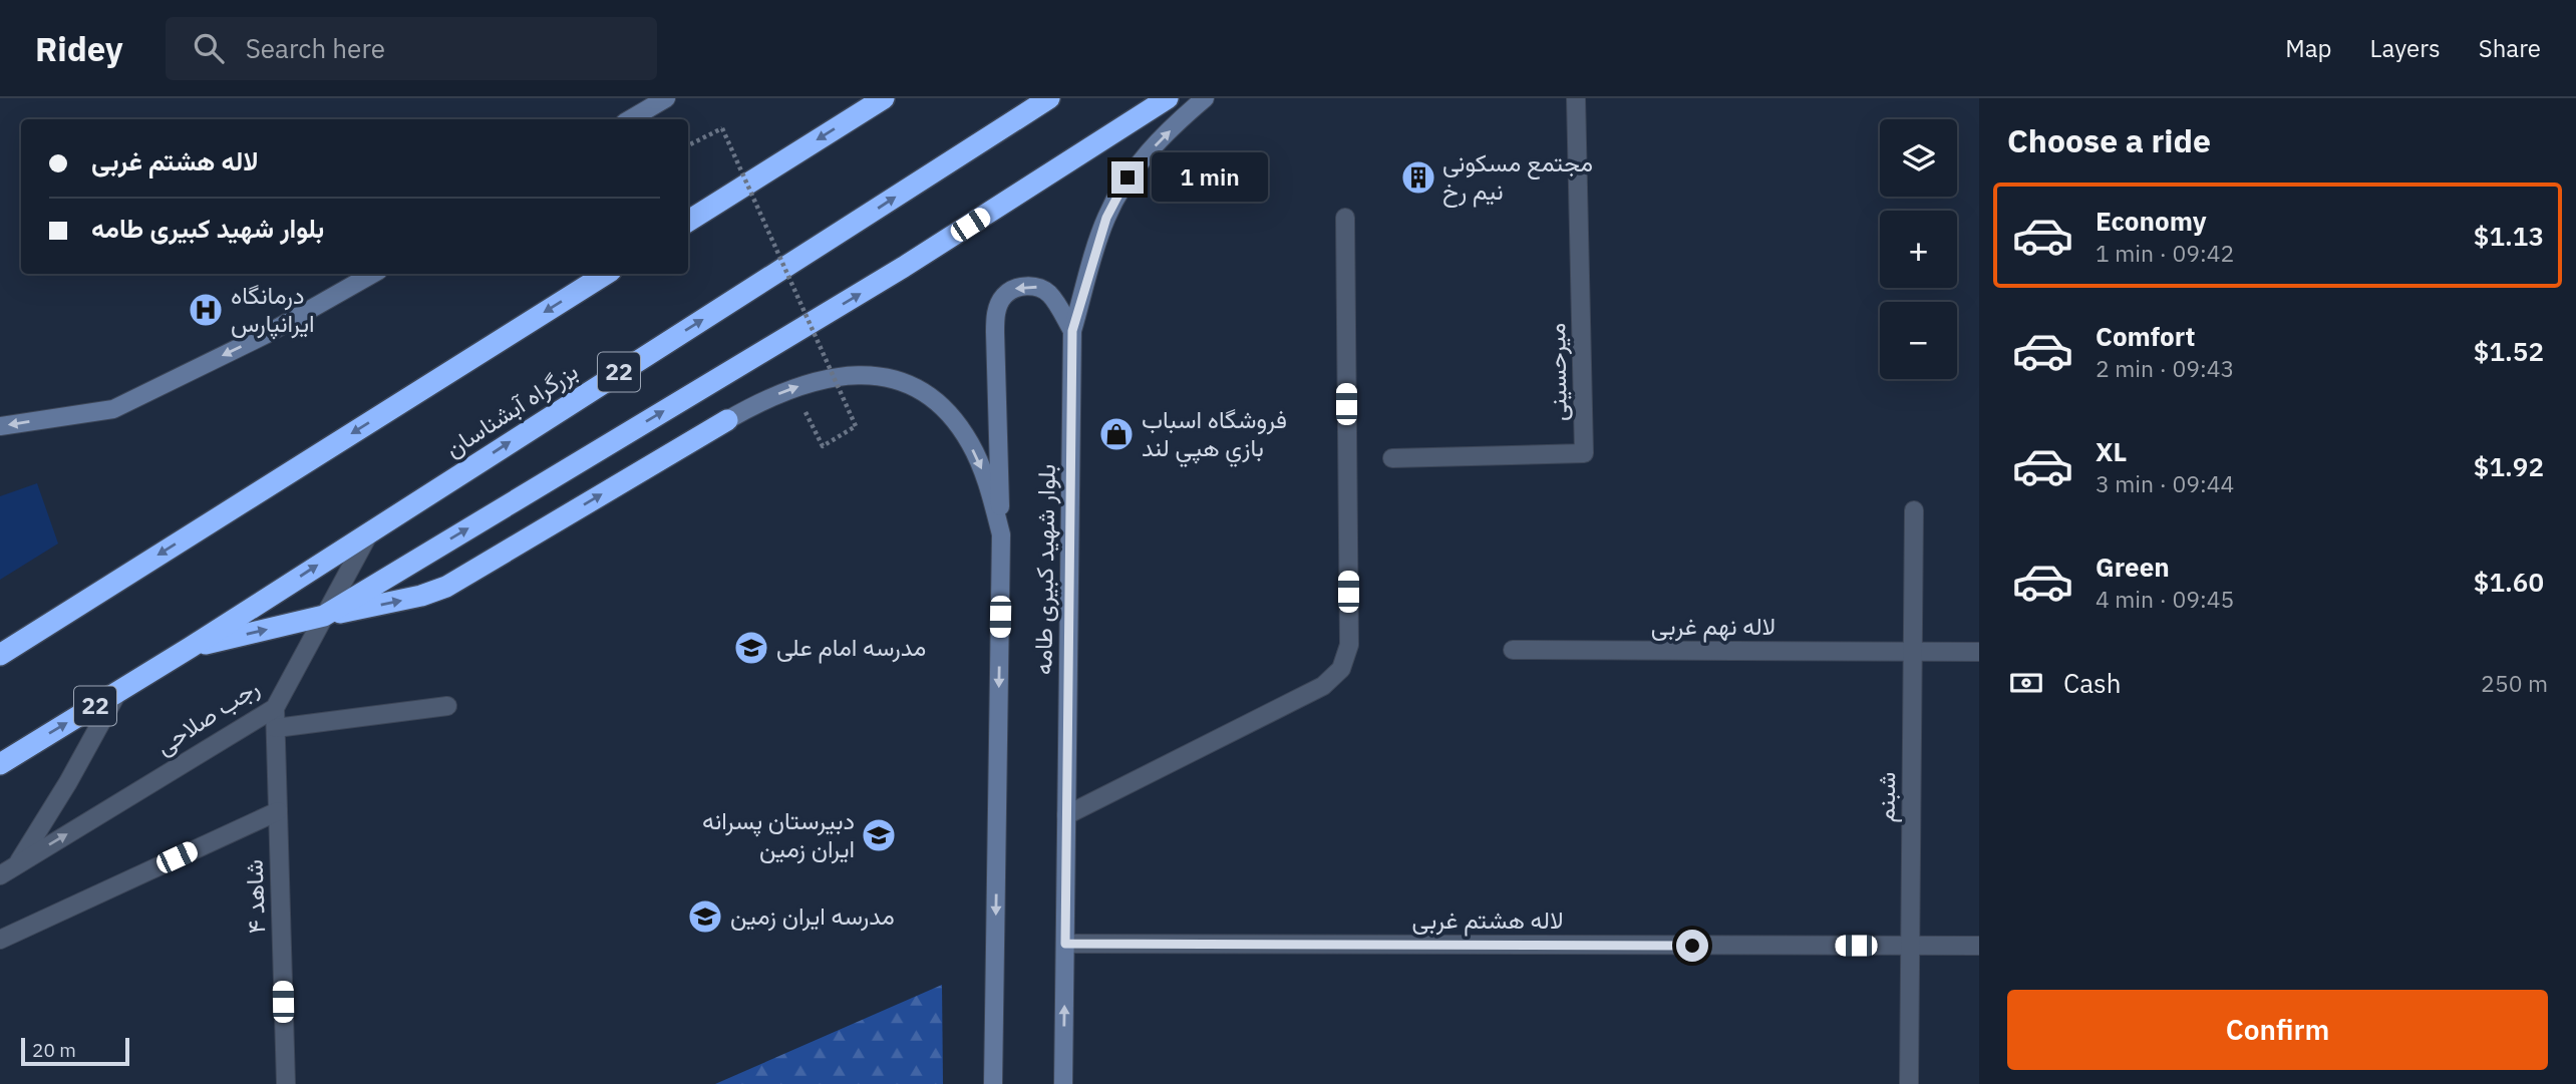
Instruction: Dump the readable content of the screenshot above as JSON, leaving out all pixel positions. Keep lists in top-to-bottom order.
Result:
{
  "streets": {
    "highway": ["22", "بزرگراه آبشناسان"],
    "main road": ["بلوار شهید کبیری طامه"],
    "street": [
      "میرحسینی",
      "لاله نهم غربی",
      "رجب صلاحی",
      "شبنم",
      "شاهد ۴",
      "لاله هشتم غربی"
    ]
  },
  "crossings": [
    ["بزرگراه آبشناسان", "رجب صلاحی"],
    ["بلوار شهید کبیری طامه", "لاله هشتم غربی"],
    ["لاله نهم غربی", "شبنم"],
    ["رجب صلاحی", "شاهد ۴"],
    ["شبنم", "لاله هشتم غربی"]
  ],
  "places": {
    "building": ["مجتمع مسکونی نیم رخ"],
    "hospital": ["درمانگاه ایرانپارس"],
    "shop": ["فروشگاه اسباب بازي هپي لند"],
    "school or university": ["مدرسه امام علی", "دبیرستان پسرانه ایران زمین", "مدرسه ایران زمین"]
  },
  "scale_bar": "20 m",
  "page": {
    "header": "Ridey",
    "search": "Search here",
    "nav": ["Map", "Layers", "Share"],
    "heading": "Choose a ride",
    "map_buttons": ["+", "−"],
    "banner": ["لاله هشتم غربی", "بلوار شهید کبیری طامه"],
    "bubble": "1 min",
    "list": [
      {
        "name": "Economy",
        "note": "1 min · 09:42",
        "value": "$1.13"
      },
      {
        "name": "Comfort",
        "note": "2 min · 09:43",
        "value": "$1.52"
      },
      {
        "name": "XL",
        "note": "3 min · 09:44",
        "value": "$1.92"
      },
      {
        "name": "Green",
        "note": "4 min · 09:45",
        "value": "$1.60"
      }
    ],
    "pay": ["Cash", "250 m"],
    "buttons": "Confirm",
    "scale": "20 m"
  }
}
